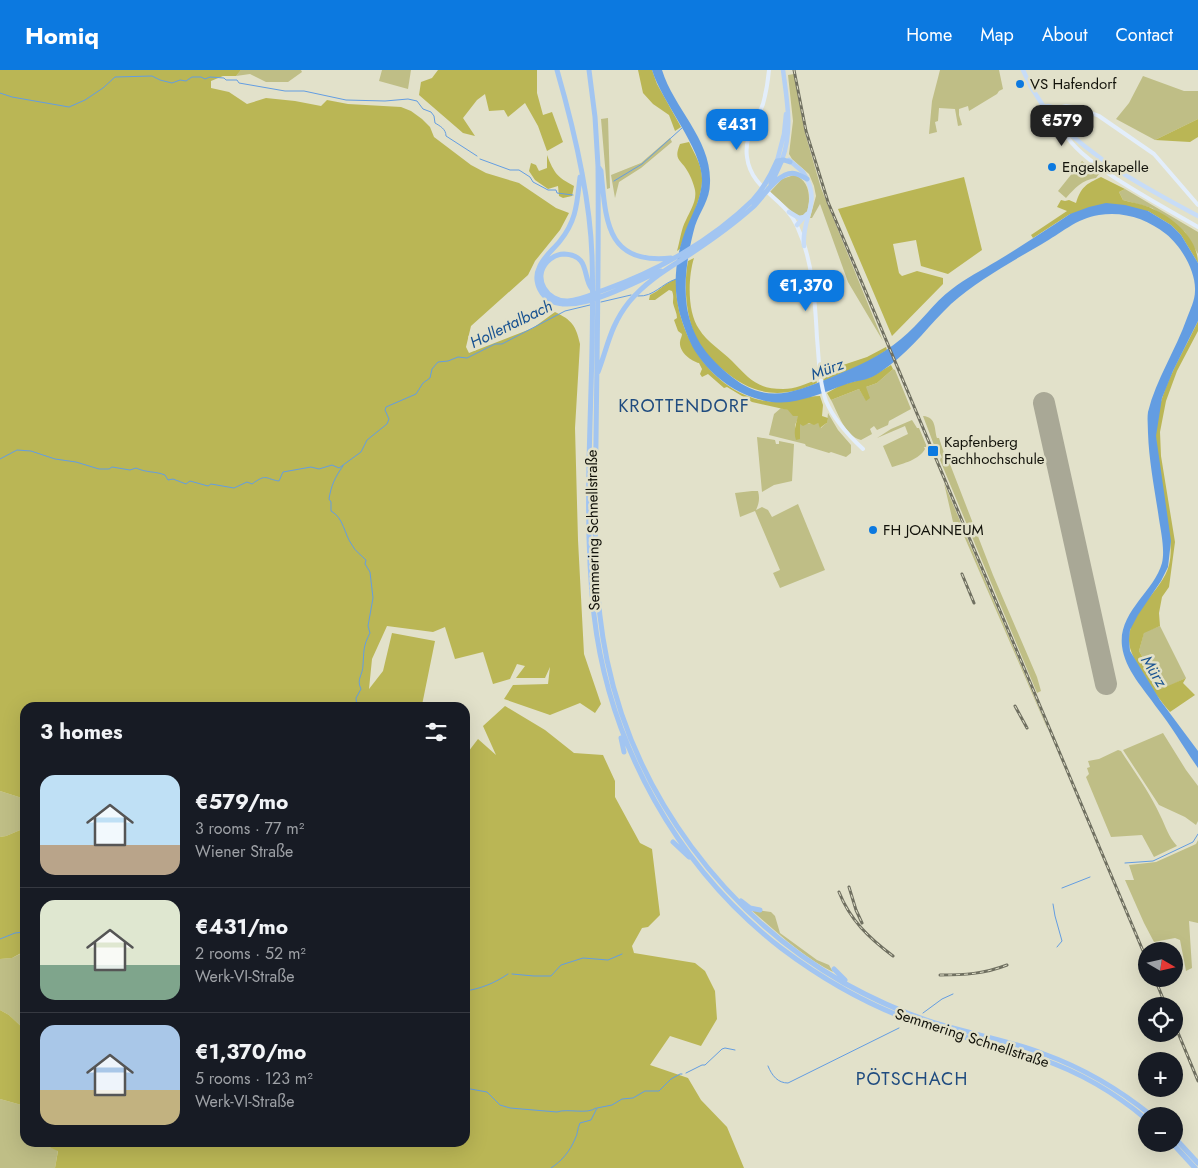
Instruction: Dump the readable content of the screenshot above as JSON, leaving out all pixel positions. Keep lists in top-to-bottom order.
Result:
{
  "streets": {
    "highway": ["Semmering Schnellstraße"]
  },
  "districts": ["KROTTENDORF", "PÖTSCHACH"],
  "water": ["Hollertalbach", "Mürz"],
  "places": {
    "other": ["VS Hafendorf", "Engelskapelle", "FH JOANNEUM"],
    "transit": ["Kapfenberg Fachhochschule"]
  },
  "north": "right",
  "page": {
    "header": "Homiq",
    "nav": [
      "Home",
      "Map",
      "About",
      "Contact"
    ],
    "price": ["€579", "€431", "€1,370"],
    "heading": "3 homes",
    "list": [
      {
        "name": "€579/mo",
        "note": "3 rooms · 77 m² · Wiener Straße"
      },
      {
        "name": "€431/mo",
        "note": "2 rooms · 52 m² · Werk-VI-Straße"
      },
      {
        "name": "€1,370/mo",
        "note": "5 rooms · 123 m² · Werk-VI-Straße"
      }
    ],
    "map_buttons": ["+", "−"]
  }
}
